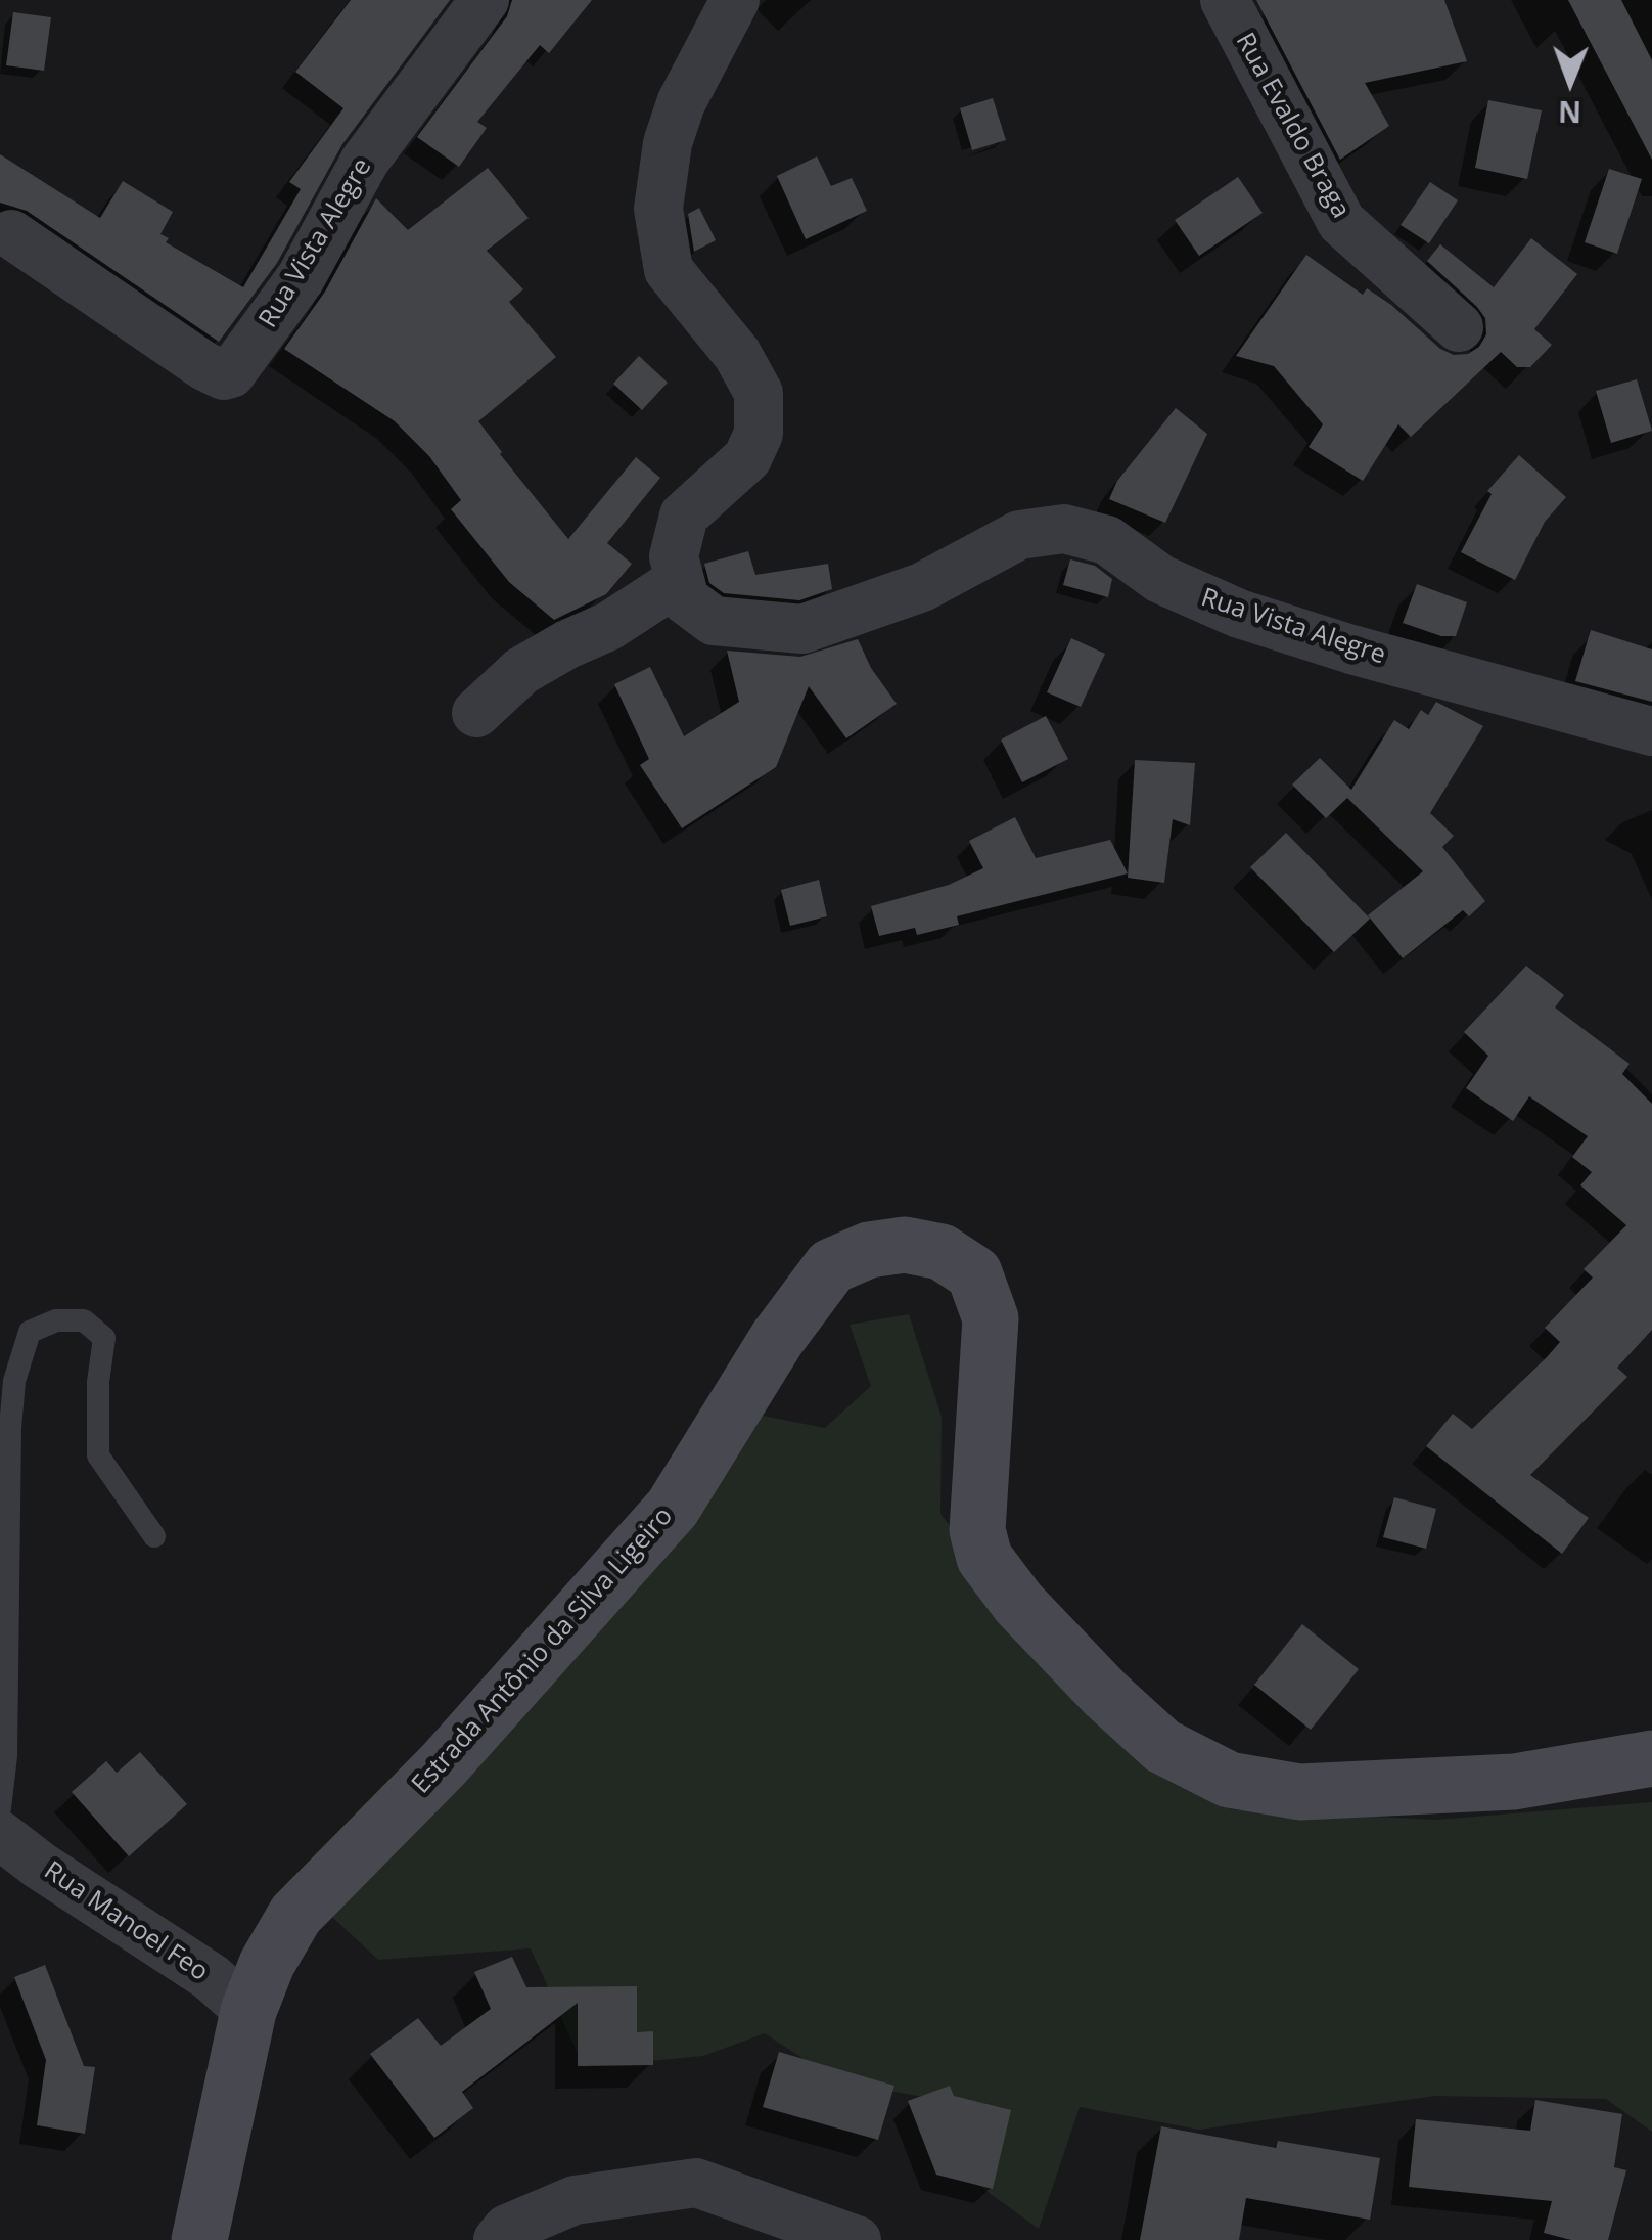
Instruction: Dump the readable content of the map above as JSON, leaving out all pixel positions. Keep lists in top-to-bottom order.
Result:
{
  "streets": {
    "street": [
      "Rua Evaldo Braga",
      "Rua Vista Alegre",
      "Estrada Antônio da Silva Ligeiro",
      "Rua Manoel Feo"
    ]
  },
  "crossings": [
    ["Estrada Antônio da Silva Ligeiro", "Rua Manoel Feo"]
  ],
  "north": "bottom"
}
